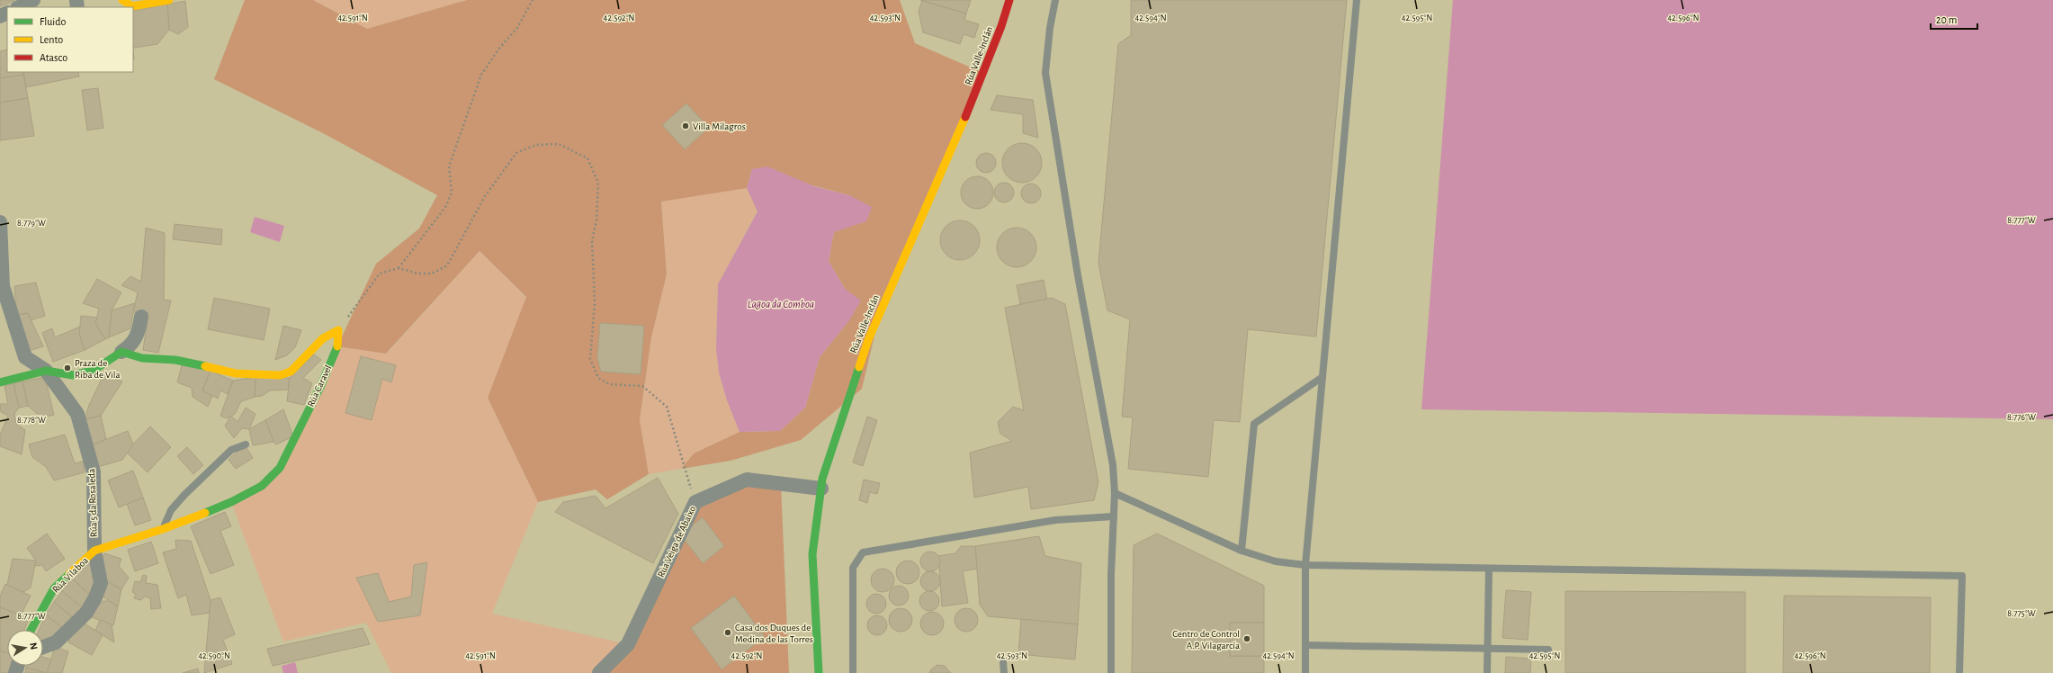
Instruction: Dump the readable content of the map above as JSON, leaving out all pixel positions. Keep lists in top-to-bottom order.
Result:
{
  "streets": {
    "street": [
      "Rúa Valle-Inclán",
      "Rúa Caravel",
      "Rúa 5 da Rosaleda",
      "Rúa Veiga de Abaixo",
      "Rúa Vilaboa"
    ]
  },
  "crossings": [
    ["Rúa Valle-Inclán", "Rúa Veiga de Abaixo"],
    ["Rúa Caravel", "Rúa 5 da Rosaleda"],
    ["Rúa Caravel", "Rúa Vilaboa"],
    ["Rúa 5 da Rosaleda", "Rúa Vilaboa"]
  ],
  "water": ["Lagoa da Comboa"],
  "places": [
    "Villa Milagros",
    "Praza de Riba de Vila",
    "Casa dos Duques de Medina de las Torres",
    "Centro de Control A.P. Vilagarcía"
  ],
  "legend": ["Fluido", "Lento", "Atasco"],
  "scale_bar": "20 m",
  "north": "right",
  "coordinates": [
    "42.591°N",
    "42.592°N",
    "42.593°N",
    "42.594°N",
    "42.595°N",
    "42.596°N",
    "8.777°W",
    "8.779°W",
    "8.776°W",
    "8.778°W",
    "8.775°W",
    "42.590°N"
  ]
}
